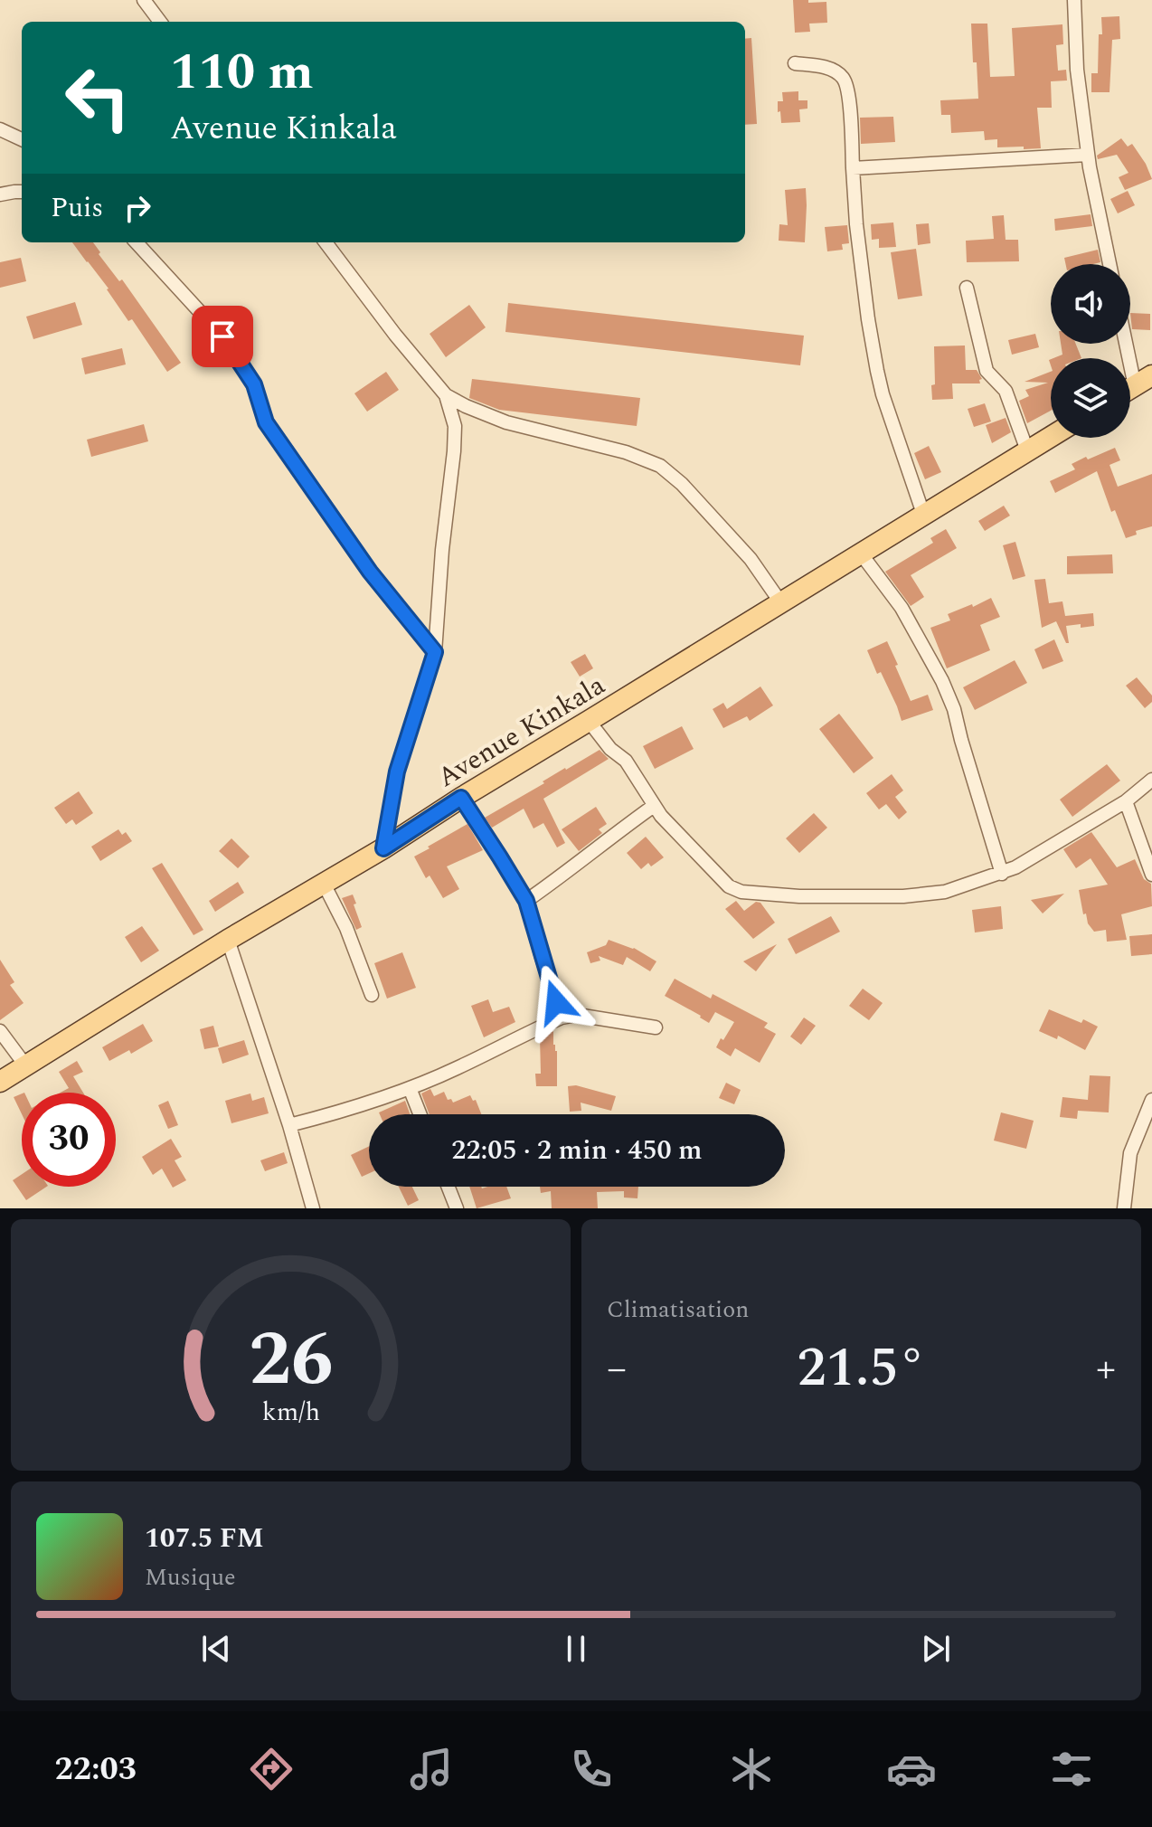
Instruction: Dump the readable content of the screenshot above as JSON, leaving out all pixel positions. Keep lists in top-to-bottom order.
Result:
{
  "streets": {
    "main road": ["Avenue Kinkala"]
  },
  "page": {
    "turn": ["110 m", "Avenue Kinkala"],
    "then": "Puis",
    "limit": "30",
    "trip": "22:05 · 2 min · 450 m",
    "tile": "Climatisation",
    "heat": ["−", "21.5°", "+"],
    "song": ["107.5 FM", "Musique"],
    "tabs": "22:03",
    "gauge": ["26", "km/h"]
  }
}
